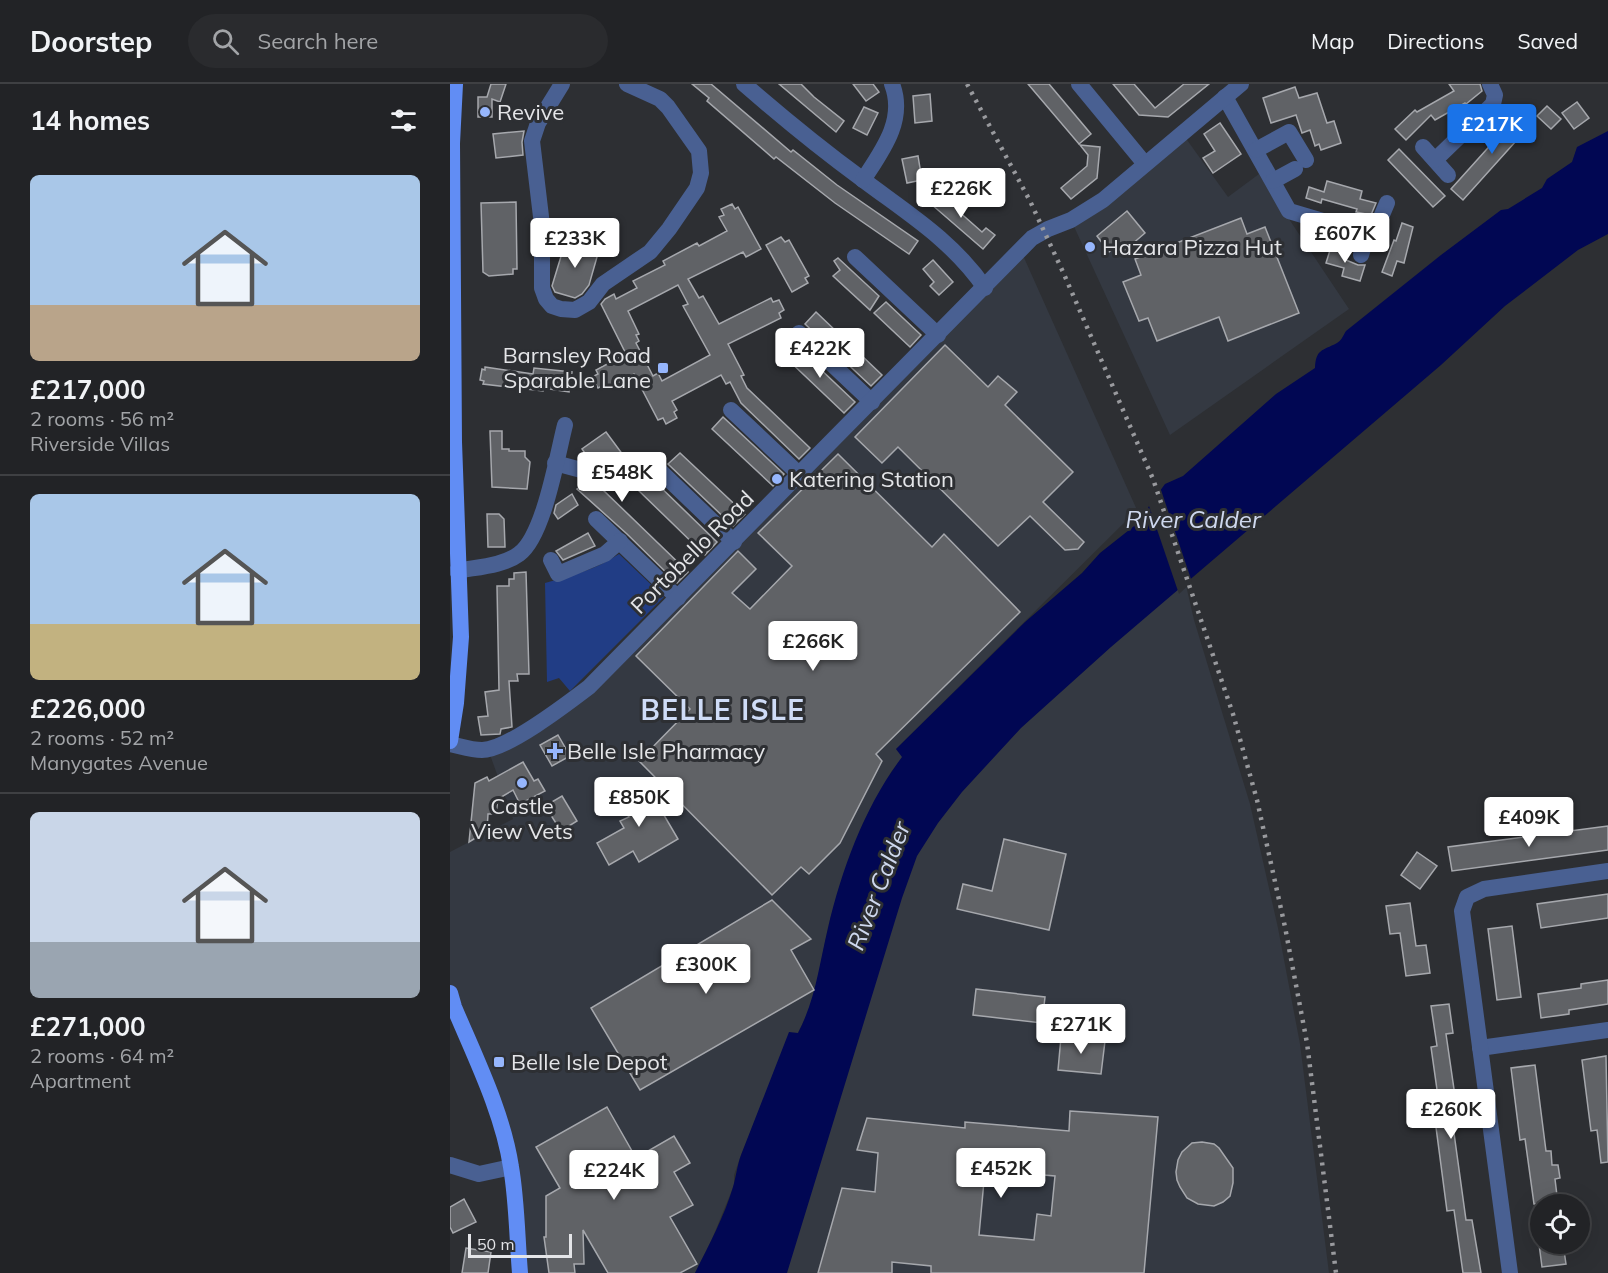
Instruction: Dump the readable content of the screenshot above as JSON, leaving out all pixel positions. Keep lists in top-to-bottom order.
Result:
{
  "streets": {
    "street": ["Portobello Road"]
  },
  "districts": ["BELLE ISLE"],
  "water": ["River Calder"],
  "places": {
    "other": [
      "Revive",
      "Hazara Pizza Hut",
      "Katering Station",
      "Castle View Vets"
    ],
    "transit": ["Barnsley Road Sparable Lane", "Belle Isle Depot"],
    "health": ["Belle Isle Pharmacy"]
  },
  "scale_bar": "50 m",
  "page": {
    "header": "Doorstep",
    "search": "Search here",
    "nav": ["Map", "Directions", "Saved"],
    "heading": "14 homes",
    "price": [
      "£217K",
      "£226K",
      "£607K",
      "£233K",
      "£422K",
      "£548K",
      "£266K",
      "£850K",
      "£409K",
      "£300K",
      "£271K",
      "£260K",
      "£452K",
      "£224K"
    ],
    "list": [
      {
        "name": "£217,000",
        "note": "2 rooms · 56 m² · Riverside Villas"
      },
      {
        "name": "£226,000",
        "note": "2 rooms · 52 m² · Manygates Avenue"
      },
      {
        "name": "£271,000",
        "note": "2 rooms · 64 m² · Apartment"
      }
    ],
    "scale": "50 m"
  }
}
